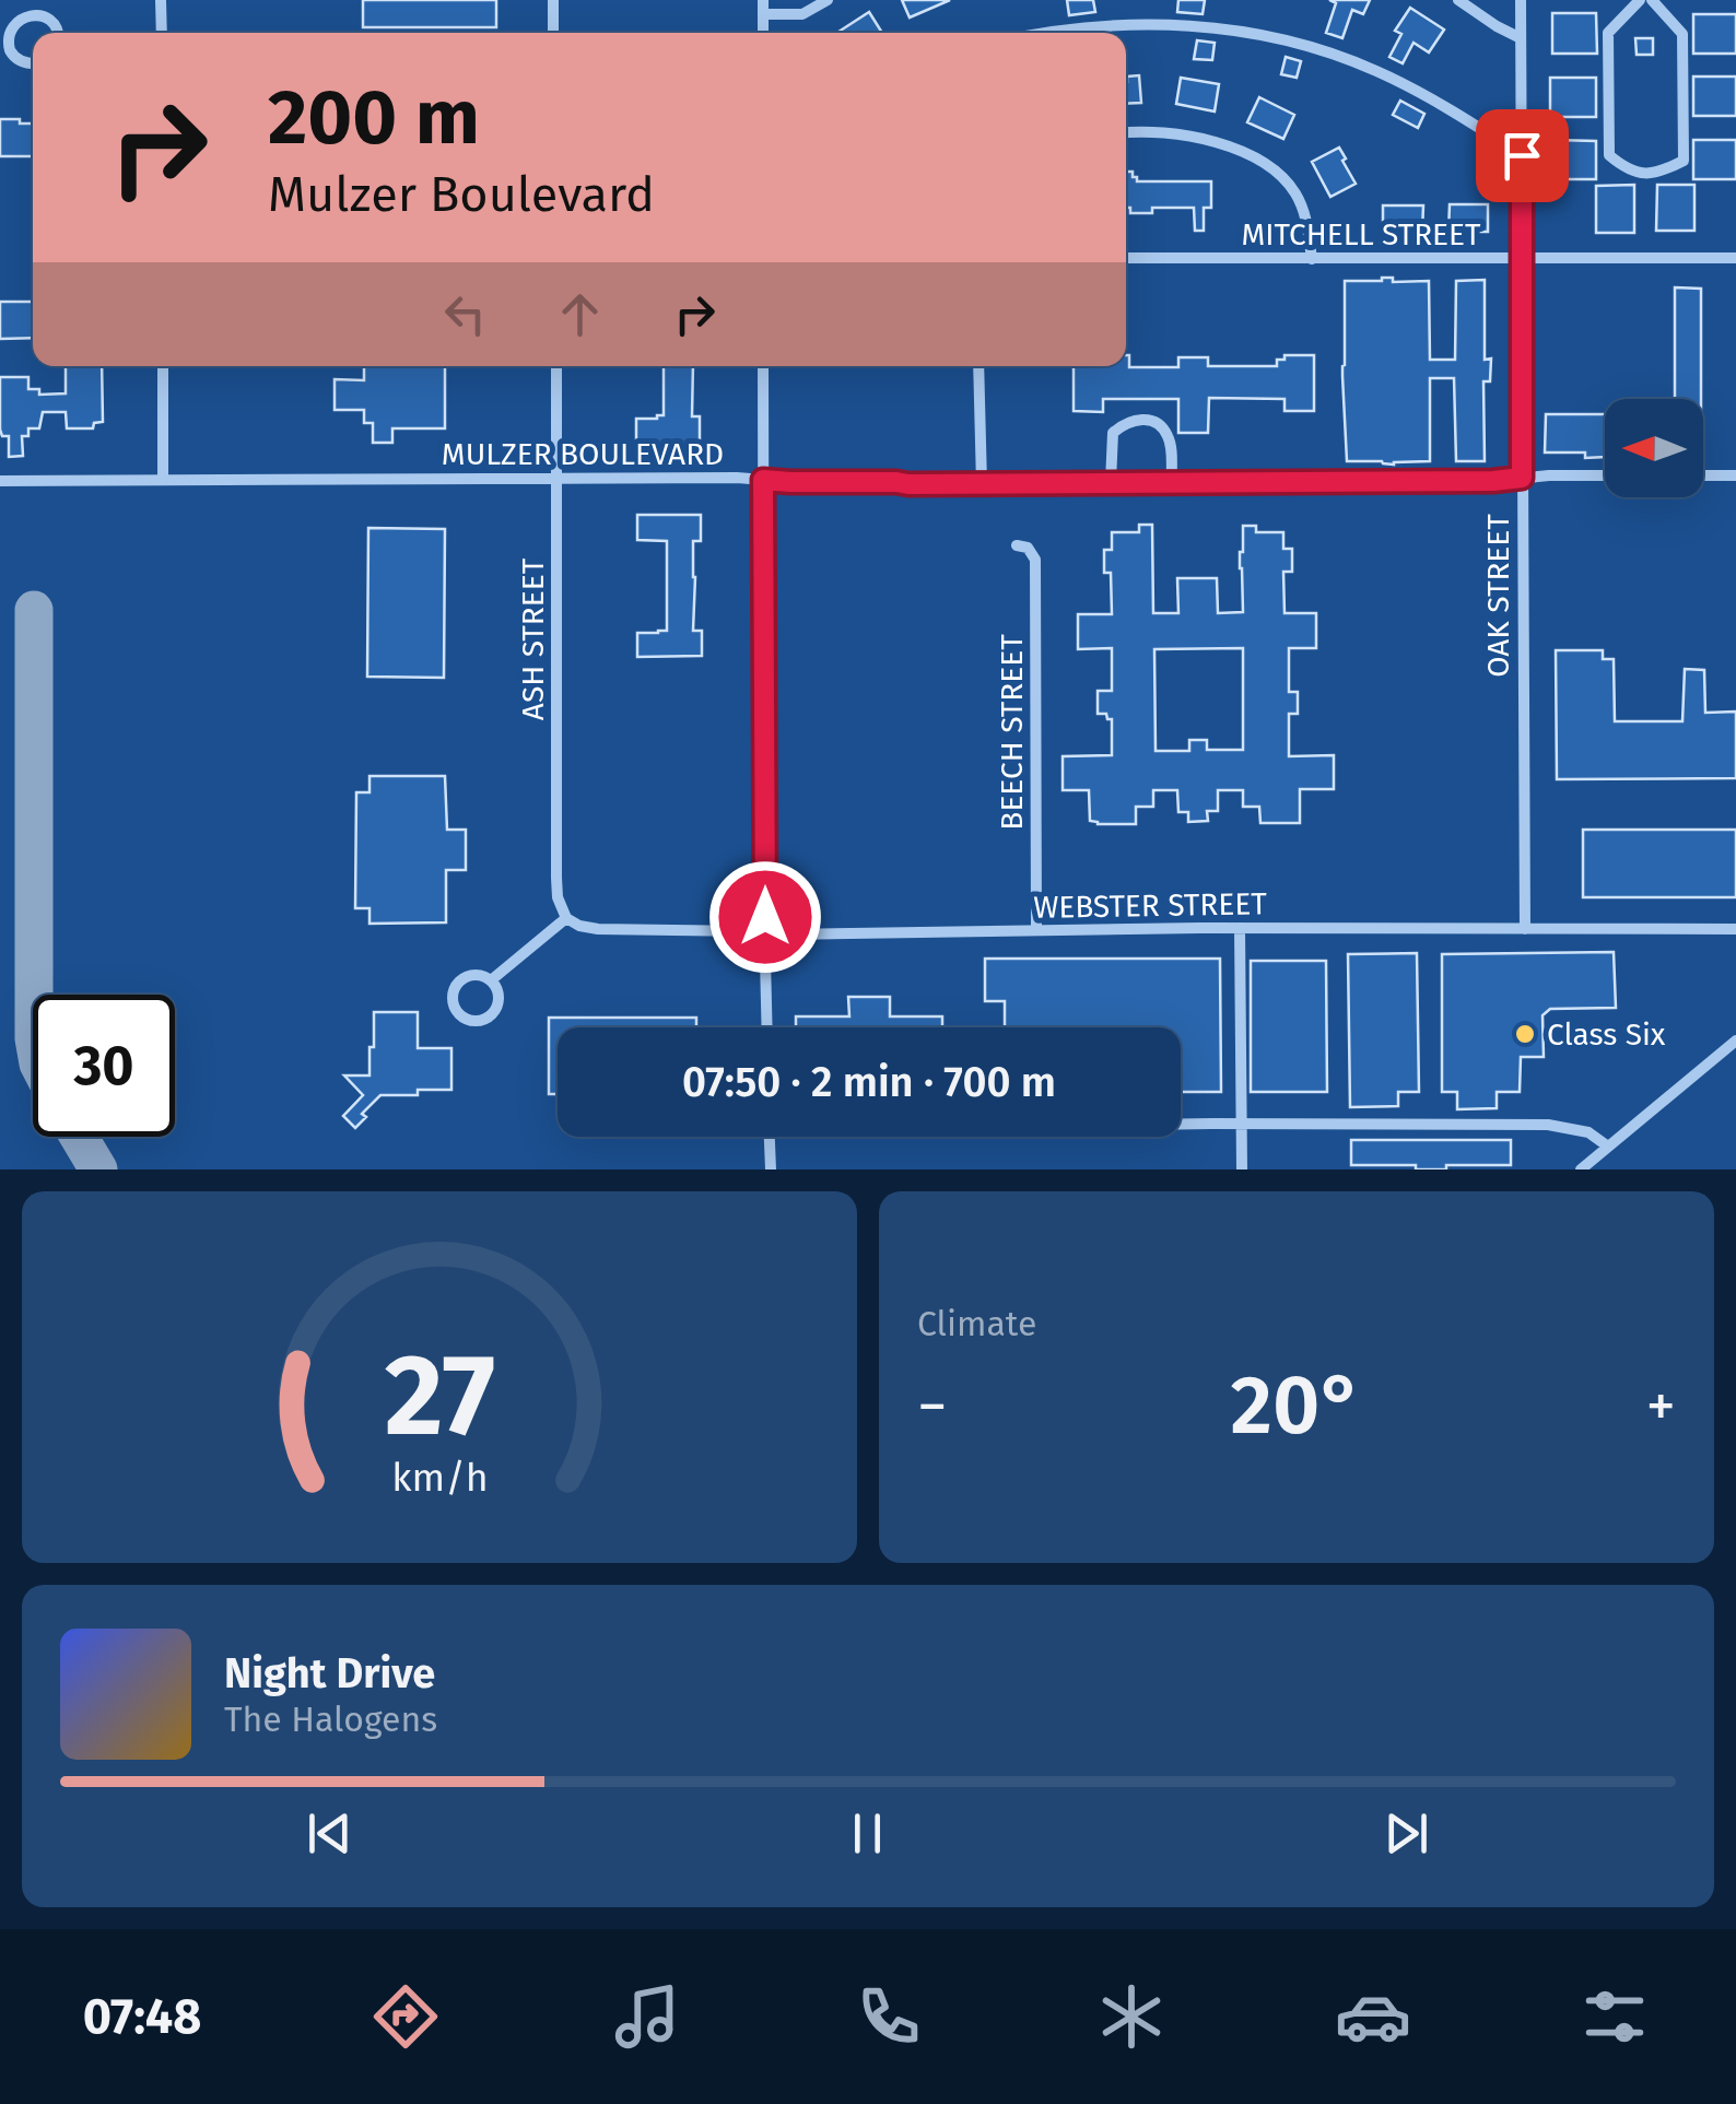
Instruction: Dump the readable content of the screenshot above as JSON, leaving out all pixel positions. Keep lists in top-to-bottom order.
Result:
{
  "streets": {
    "street": [
      "MITCHELL STREET",
      "MULZER BOULEVARD",
      "OAK STREET",
      "ASH STREET",
      "BEECH STREET",
      "WEBSTER STREET"
    ]
  },
  "crossings": [
    ["MITCHELL STREET", "OAK STREET"],
    ["MULZER BOULEVARD", "OAK STREET"],
    ["MULZER BOULEVARD", "ASH STREET"],
    ["OAK STREET", "WEBSTER STREET"],
    ["ASH STREET", "WEBSTER STREET"],
    ["BEECH STREET", "WEBSTER STREET"]
  ],
  "places": ["Class Six"],
  "north": "left",
  "page": {
    "turn": ["200 m", "Mulzer Boulevard"],
    "limit": "30",
    "trip": "07:50 · 2 min · 700 m",
    "tile": "Climate",
    "heat": ["−", "20°", "+"],
    "song": ["Night Drive", "The Halogens"],
    "tabs": "07:48",
    "gauge": ["27", "km/h"]
  }
}
